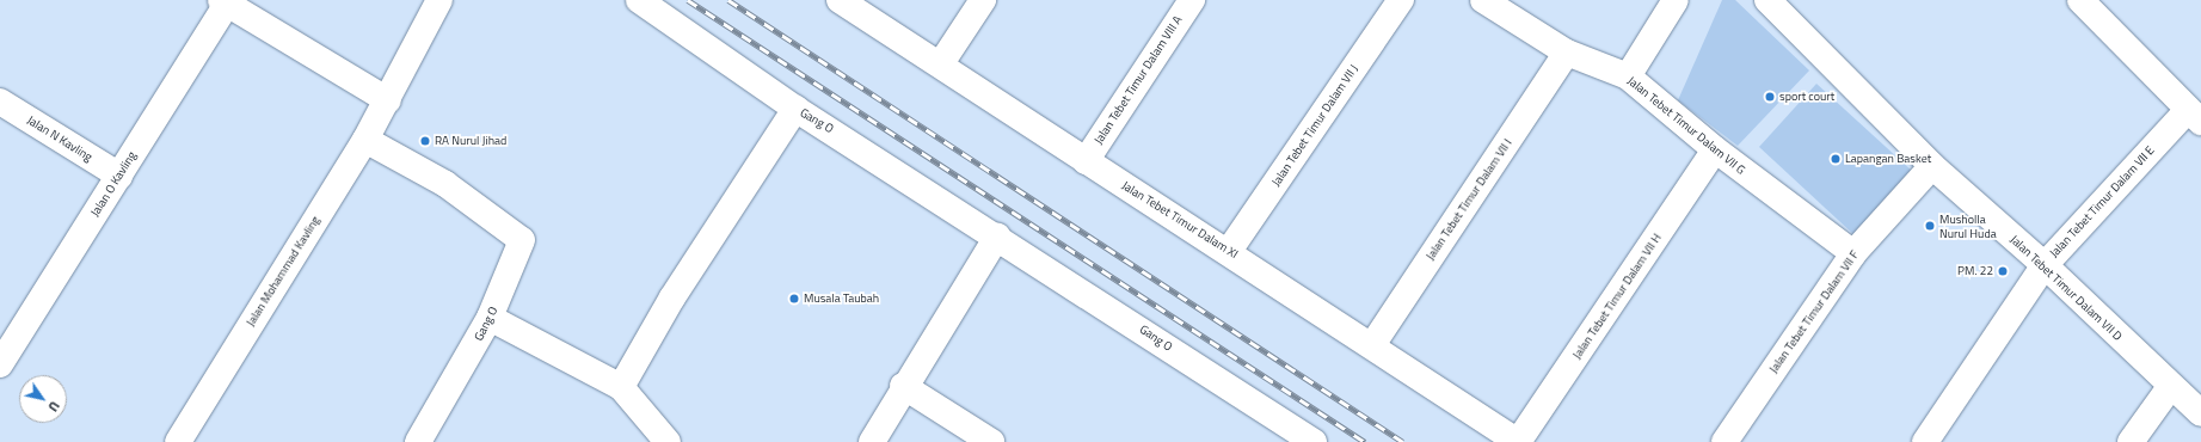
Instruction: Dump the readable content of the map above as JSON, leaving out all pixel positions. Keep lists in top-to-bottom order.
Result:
{
  "streets": {
    "street": [
      "Jalan Tebet Timur Dalam VIII A",
      "Gang O",
      "Jalan Tebet Timur Dalam VII J",
      "Jalan Tebet Timur Dalam VII G",
      "Jalan N Kavling",
      "Jalan O Kavling",
      "Jalan Tebet Timur Dalam VII I",
      "Jalan Tebet Timur Dalam VII E",
      "Jalan Tebet Timur Dalam XI",
      "Jalan Mohammad Kavling",
      "Jalan Tebet Timur Dalam VII D",
      "Jalan Tebet Timur Dalam VII H",
      "Jalan Tebet Timur Dalam VII F"
    ]
  },
  "crossings": [
    ["Jalan Tebet Timur Dalam VIII A", "Jalan Tebet Timur Dalam XI"],
    ["Gang O", "Jalan Mohammad Kavling"],
    ["Jalan Tebet Timur Dalam VII J", "Jalan Tebet Timur Dalam XI"],
    ["Jalan Tebet Timur Dalam VII G", "Jalan Tebet Timur Dalam VII I"],
    ["Jalan Tebet Timur Dalam VII G", "Jalan Tebet Timur Dalam VII H"],
    ["Jalan Tebet Timur Dalam VII G", "Jalan Tebet Timur Dalam VII F"],
    ["Jalan N Kavling", "Jalan O Kavling"],
    ["Jalan O Kavling", "Jalan Mohammad Kavling"],
    ["Jalan Tebet Timur Dalam VII I", "Jalan Tebet Timur Dalam XI"],
    ["Jalan Tebet Timur Dalam VII E", "Jalan Tebet Timur Dalam VII D"],
    ["Jalan Tebet Timur Dalam XI", "Jalan Tebet Timur Dalam VII H"],
    ["Jalan Tebet Timur Dalam VII D", "Jalan Tebet Timur Dalam VII F"]
  ],
  "places": [
    "sport court",
    "RA Nurul Jihad",
    "Lapangan Basket",
    "Musholla Nurul Huda",
    "PM. 22",
    "Musala Taubah"
  ],
  "north": "bottom right"
}
